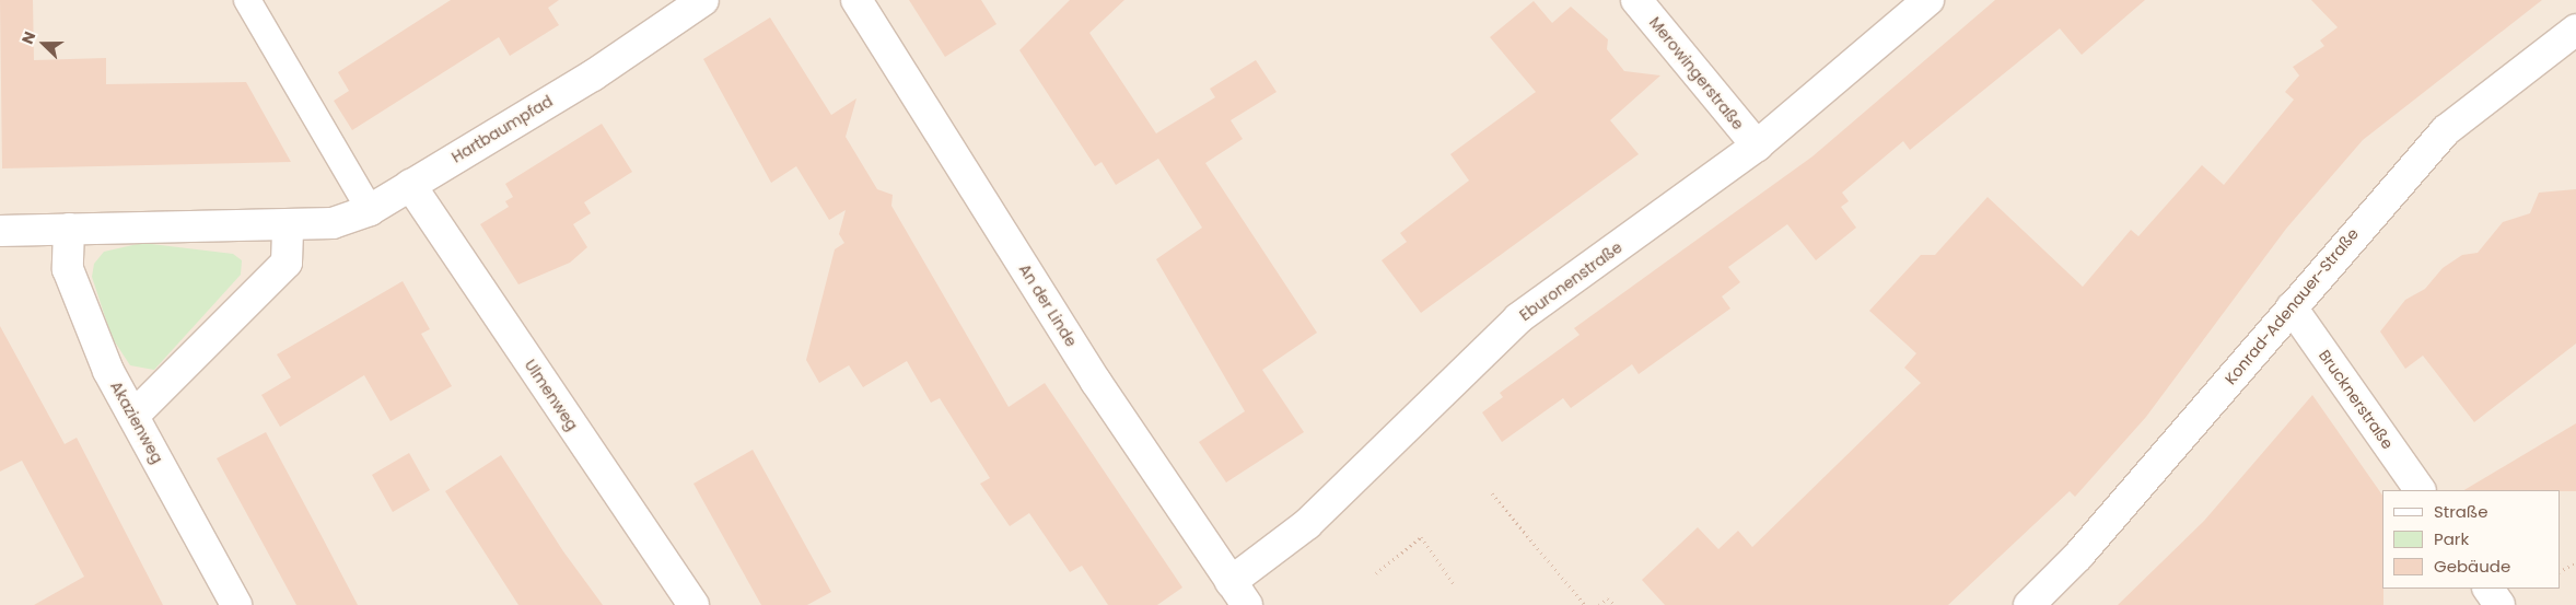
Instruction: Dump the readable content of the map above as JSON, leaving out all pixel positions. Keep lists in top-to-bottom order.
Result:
{
  "streets": {
    "street": [
      "Merowingerstraße",
      "Hartbaumpfad",
      "Eburonenstraße",
      "An der Linde",
      "Konrad-Adenauer-Straße",
      "Ulmenweg",
      "Brucknerstraße",
      "Akazienweg"
    ]
  },
  "crossings": [
    ["Merowingerstraße", "Eburonenstraße"],
    ["Hartbaumpfad", "Ulmenweg"],
    ["Hartbaumpfad", "Akazienweg"],
    ["Eburonenstraße", "An der Linde"],
    ["Konrad-Adenauer-Straße", "Brucknerstraße"]
  ],
  "legend": ["Straße", "Park", "Gebäude"],
  "north": "left"
}
